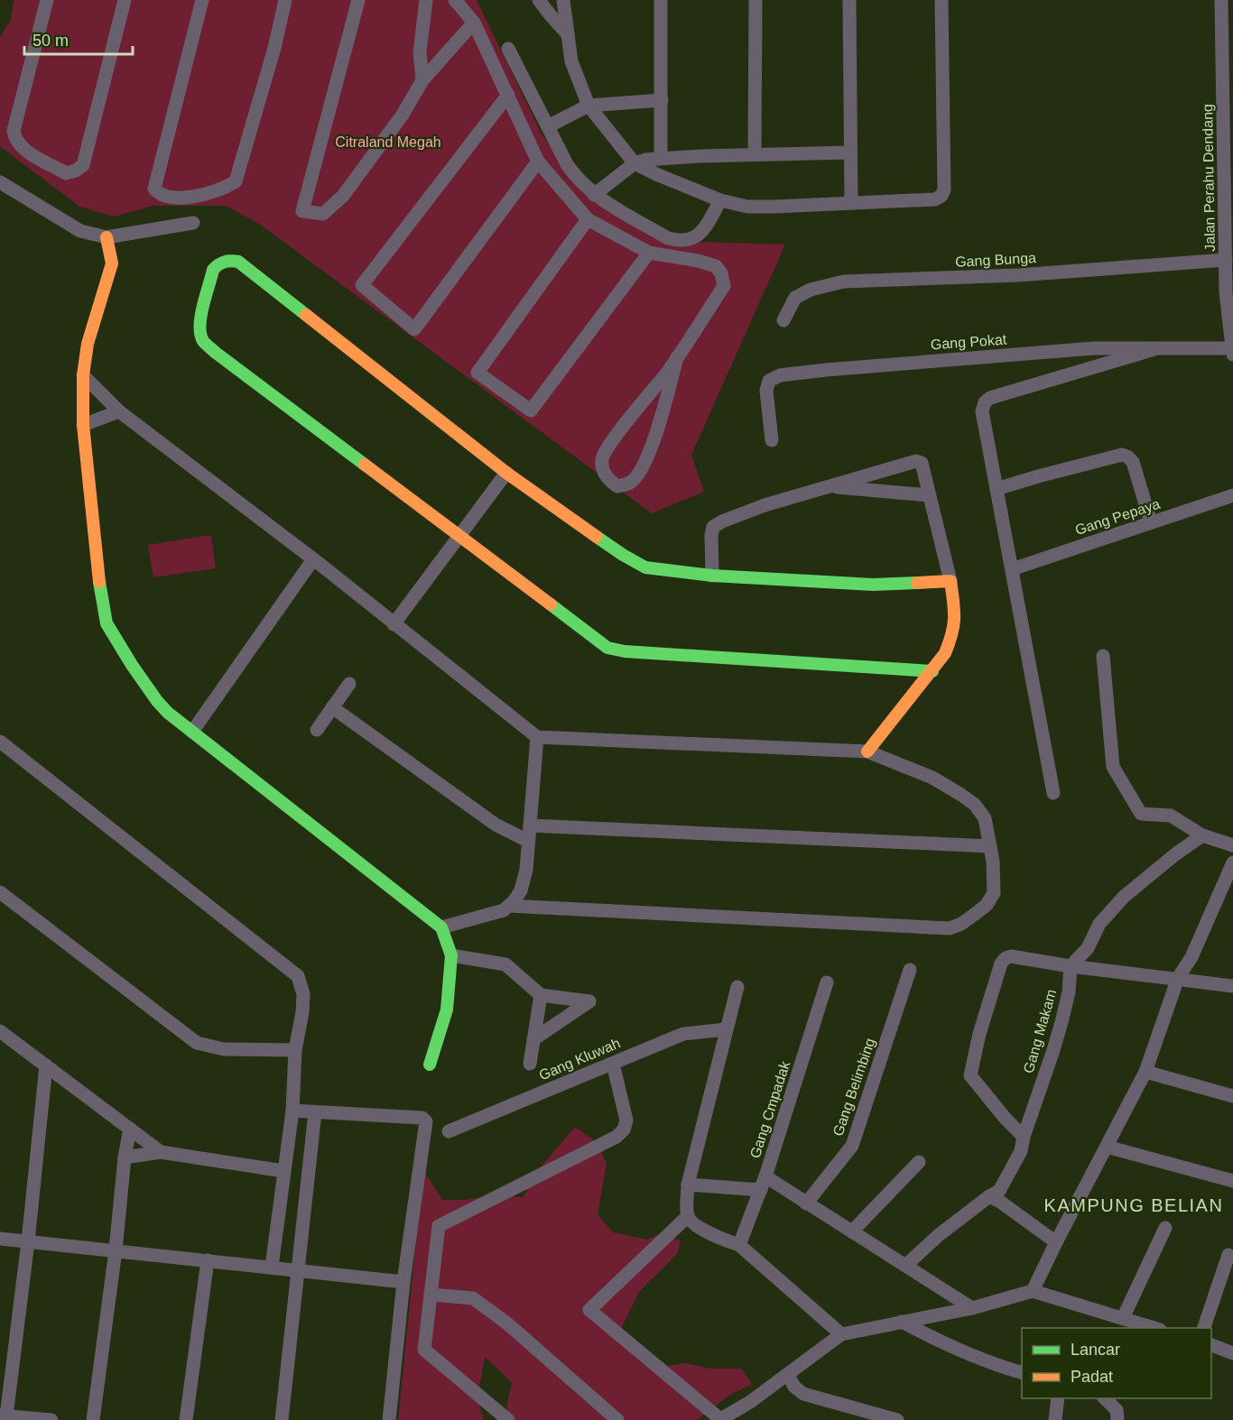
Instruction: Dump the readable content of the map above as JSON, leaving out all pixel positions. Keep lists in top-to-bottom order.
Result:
{
  "streets": {
    "street": [
      "Jalan Perahu Dendang",
      "Gang Bunga",
      "Gang Pokat",
      "Gang Pepaya",
      "Gang Makam",
      "Gang Kluwah",
      "Gang Belimbing",
      "Gang Cmpadak"
    ]
  },
  "crossings": [
    ["Jalan Perahu Dendang", "Gang Bunga"],
    ["Jalan Perahu Dendang", "Gang Pokat"]
  ],
  "districts": ["KAMPUNG BELIAN"],
  "parks": ["Citraland Megah"],
  "legend": ["Lancar", "Padat"],
  "scale_bar": "50 m"
}
